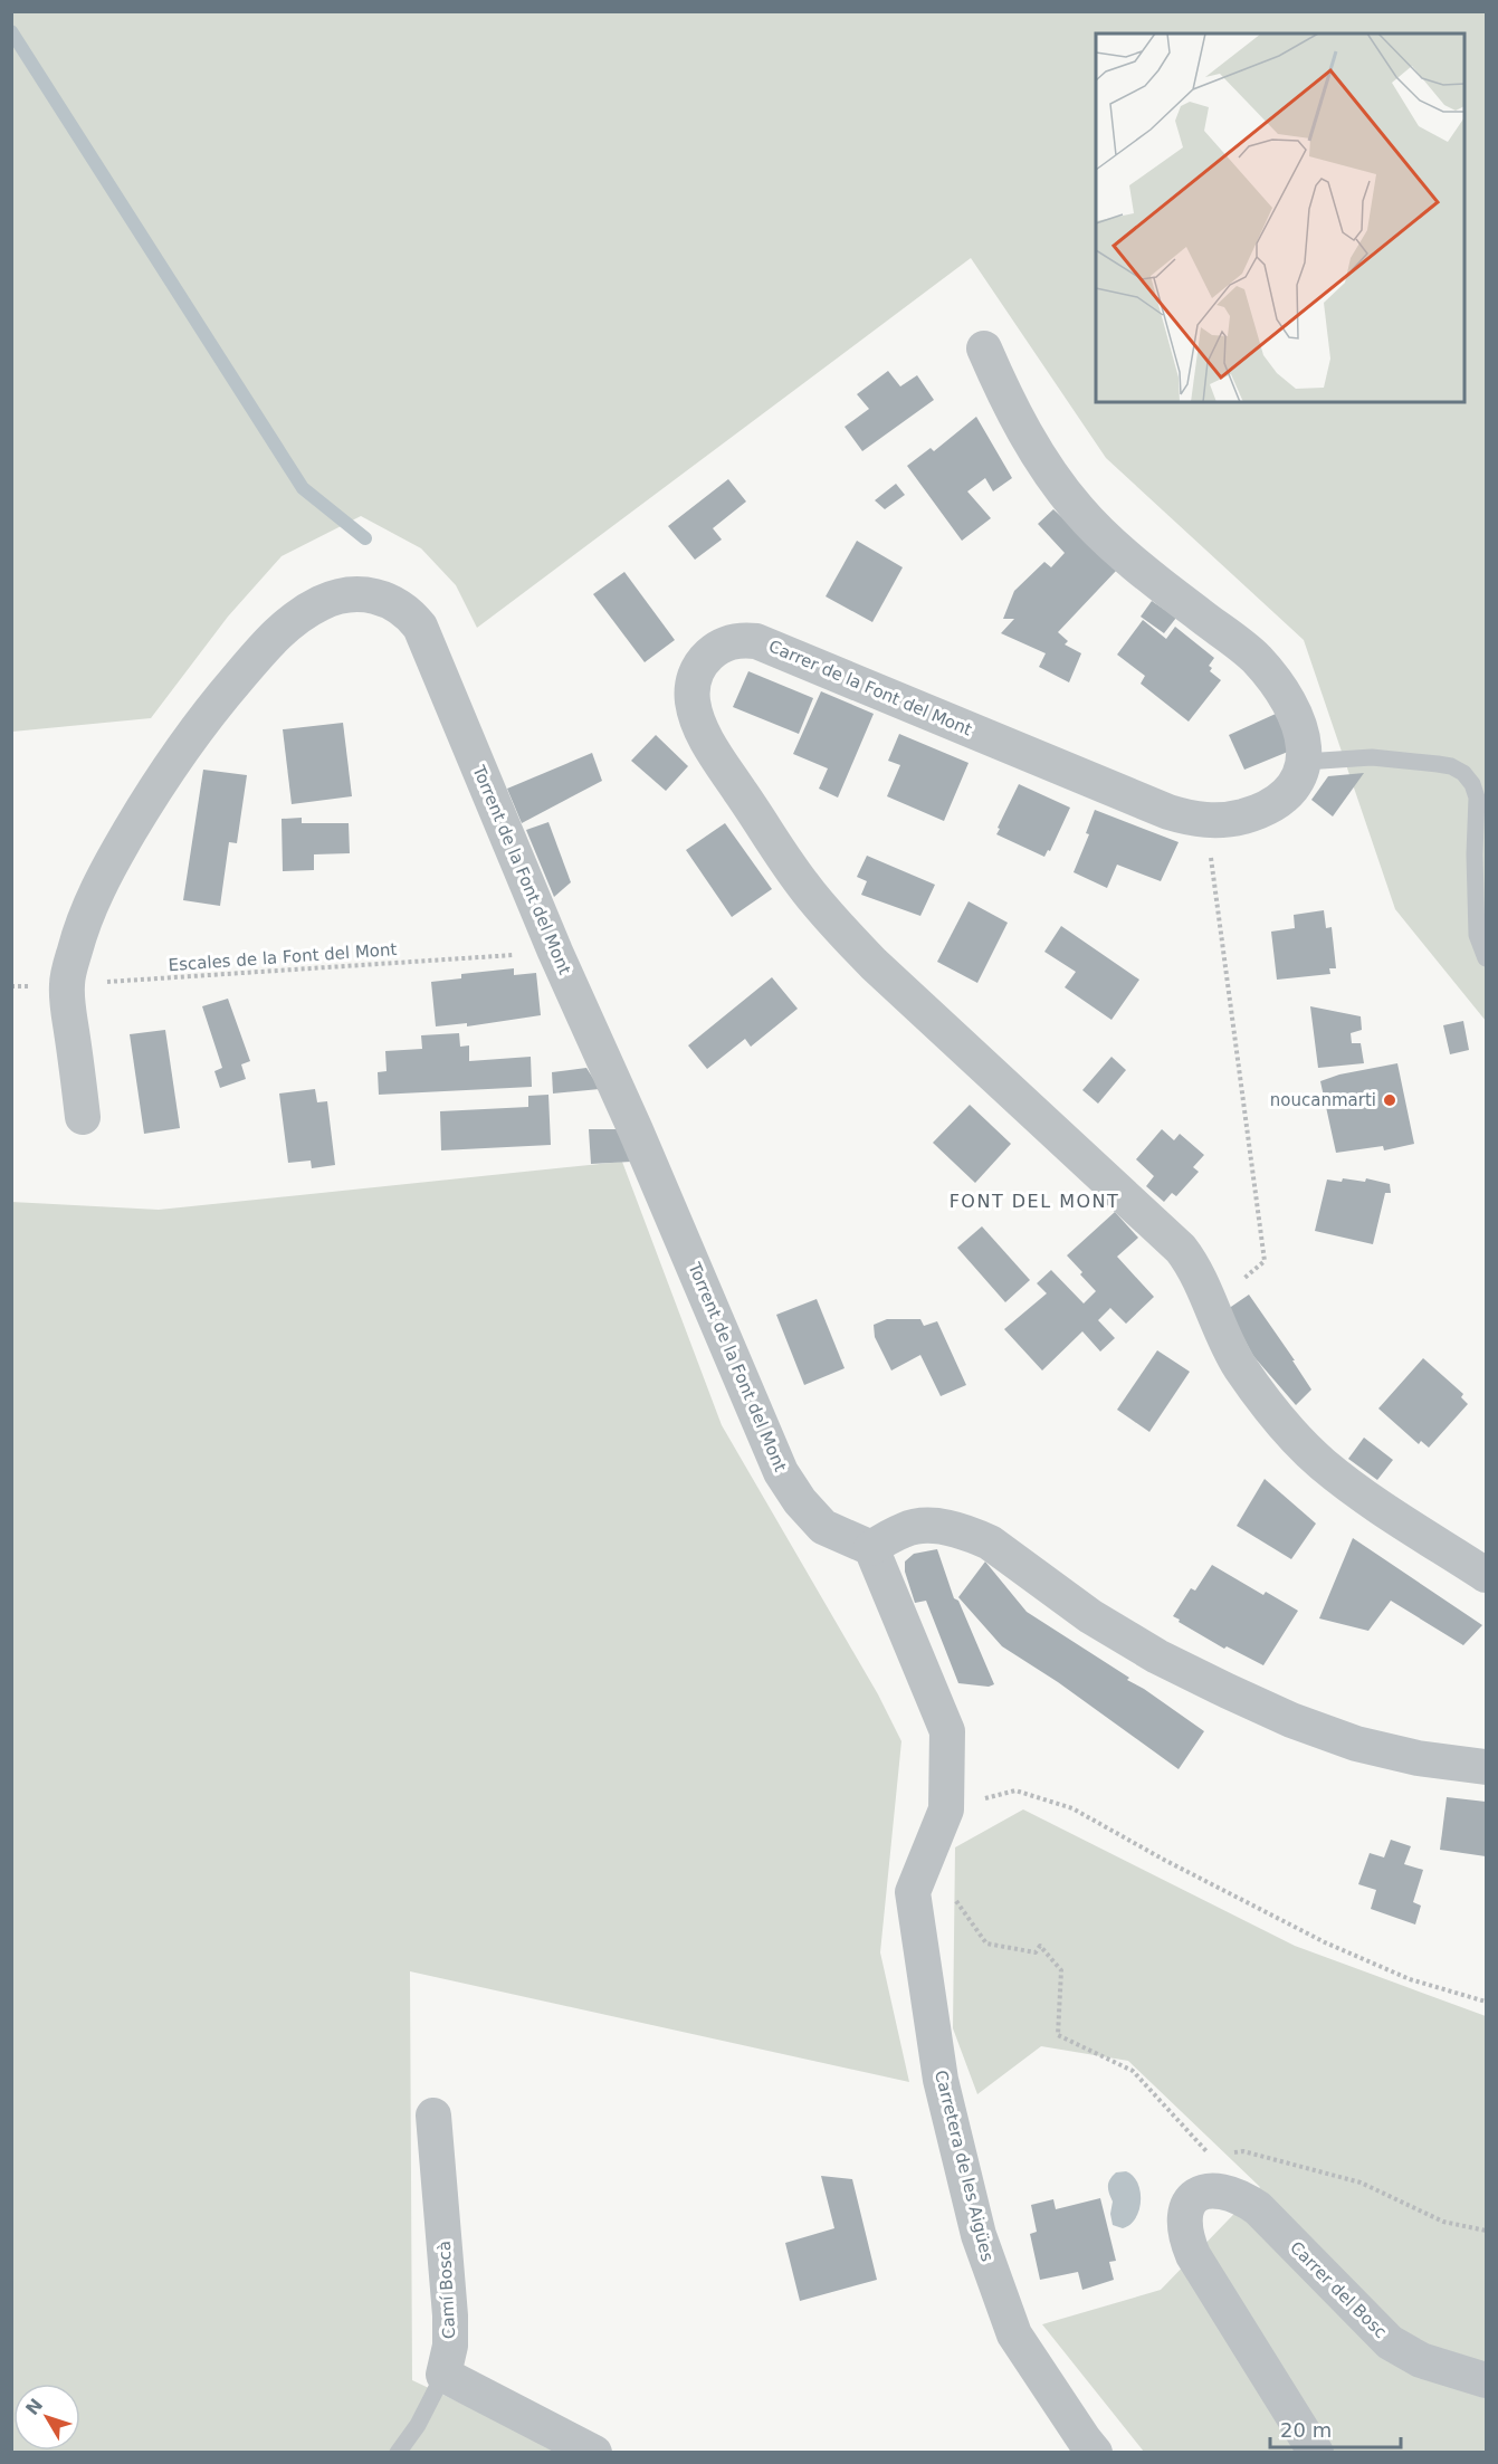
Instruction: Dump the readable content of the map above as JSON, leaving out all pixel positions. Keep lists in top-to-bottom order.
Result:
{
  "streets": {
    "street": [
      "Carrer de la Font del Mont",
      "Torrent de la Font del Mont",
      "Carretera de les Aigües",
      "Camí Boscà",
      "Carrer del Bosc"
    ],
    "path": ["Escales de la Font del Mont"]
  },
  "crossings": [
    ["Torrent de la Font del Mont", "Escales de la Font del Mont"],
    ["Torrent de la Font del Mont", "Carretera de les Aigües"]
  ],
  "districts": ["FONT DEL MONT"],
  "places": ["noucanmarti"],
  "scale_bar": "20 m",
  "north": "top left"
}
